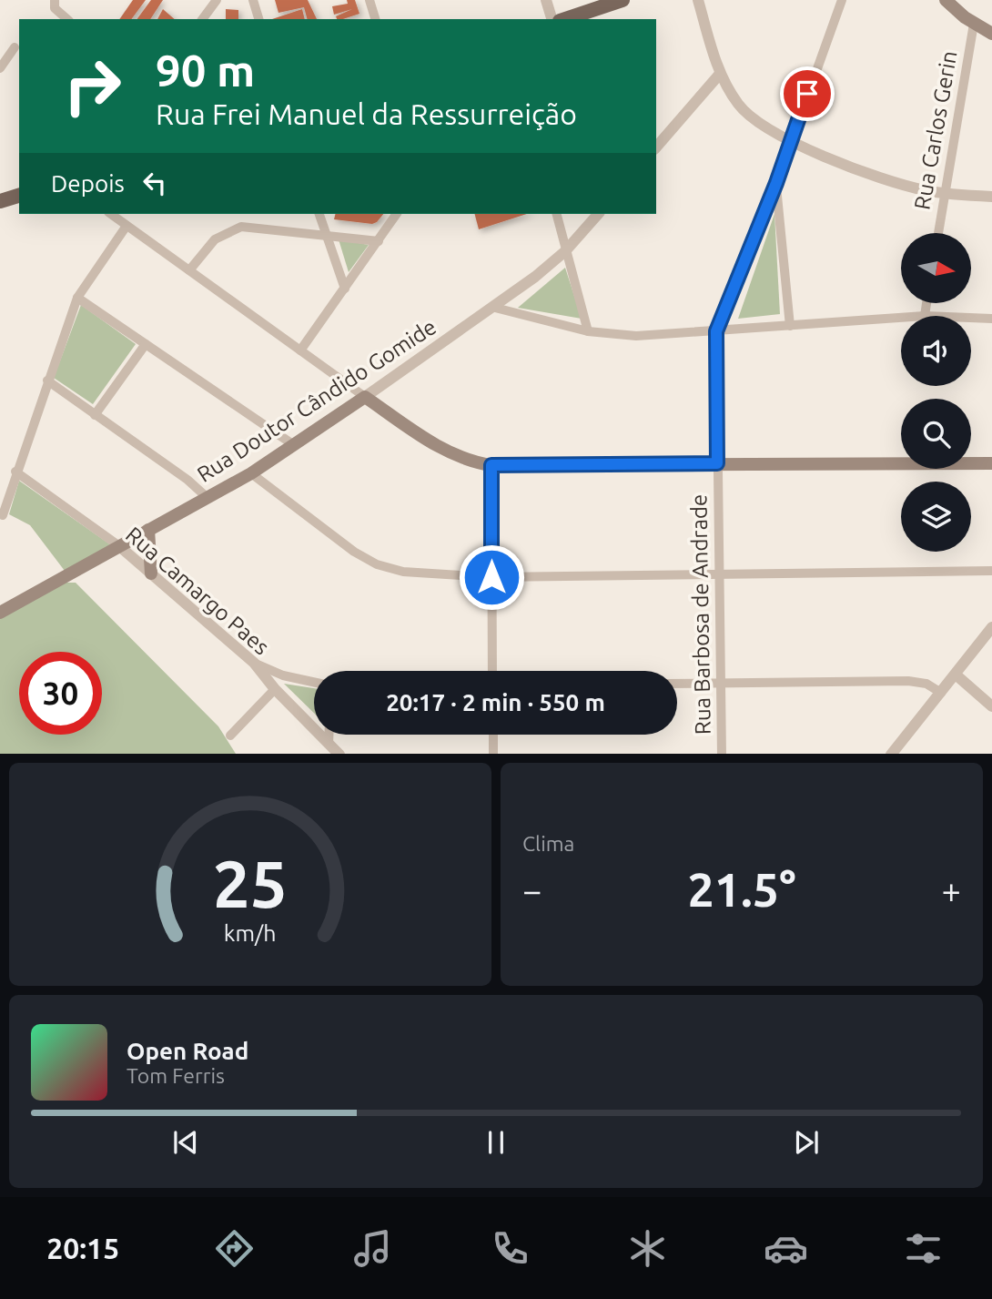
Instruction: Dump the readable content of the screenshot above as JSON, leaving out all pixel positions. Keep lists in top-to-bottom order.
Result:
{
  "streets": {
    "main road": ["Rua Doutor Cândido Gomide"],
    "street": ["Rua Carlos Gerin", "Rua Camargo Paes", "Rua Barbosa de Andrade"]
  },
  "crossings": [
    ["Rua Doutor Cândido Gomide", "Rua Camargo Paes"]
  ],
  "north": "right",
  "page": {
    "turn": ["90 m", "Rua Frei Manuel da Ressurreição"],
    "then": "Depois",
    "limit": "30",
    "trip": "20:17 · 2 min · 550 m",
    "tile": "Clima",
    "heat": ["−", "21.5°", "+"],
    "song": ["Open Road", "Tom Ferris"],
    "tabs": "20:15",
    "gauge": ["25", "km/h"]
  }
}
